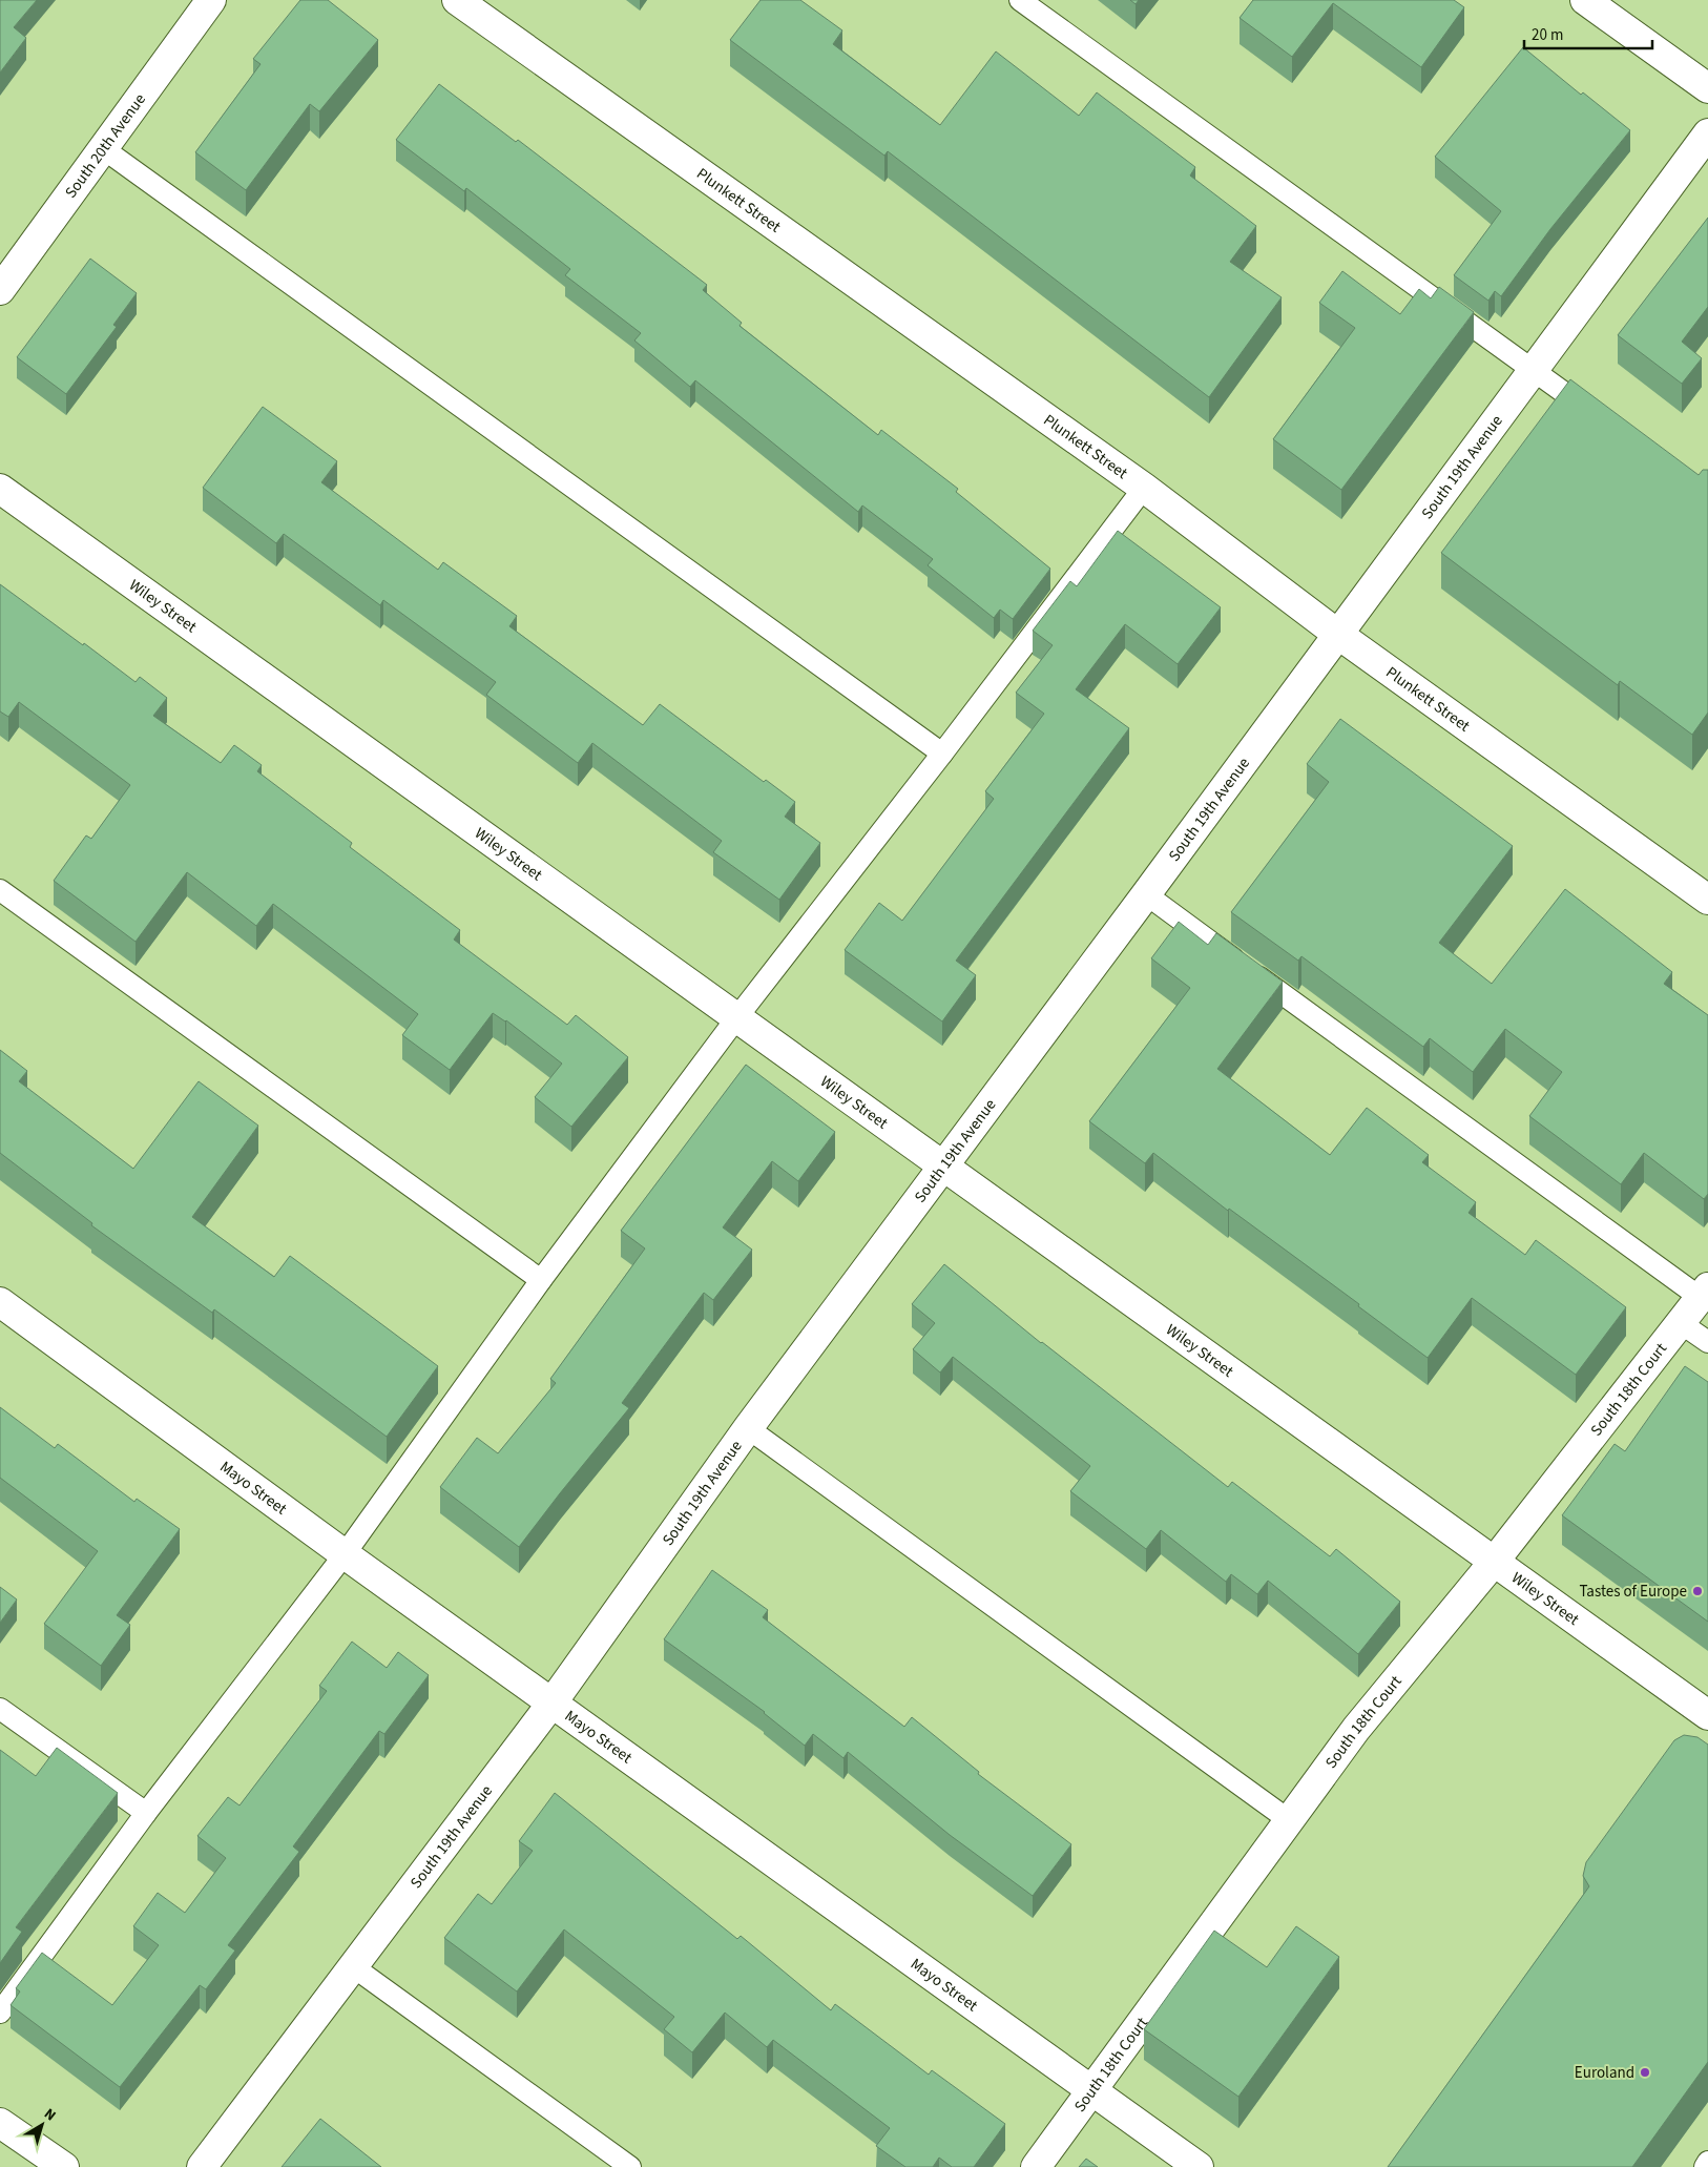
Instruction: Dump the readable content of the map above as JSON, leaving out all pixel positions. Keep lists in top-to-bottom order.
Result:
{
  "streets": {
    "street": [
      "South 20th Avenue",
      "Plunkett Street",
      "South 19th Avenue",
      "Wiley Street",
      "South 18th Court",
      "Mayo Street"
    ]
  },
  "crossings": [
    ["Plunkett Street", "South 19th Avenue"],
    ["South 19th Avenue", "Wiley Street"],
    ["South 19th Avenue", "Mayo Street"],
    ["Wiley Street", "South 18th Court"],
    ["South 18th Court", "Mayo Street"]
  ],
  "places": ["Tastes of Europe", "Euroland"],
  "scale_bar": "20 m",
  "north": "top right"
}
